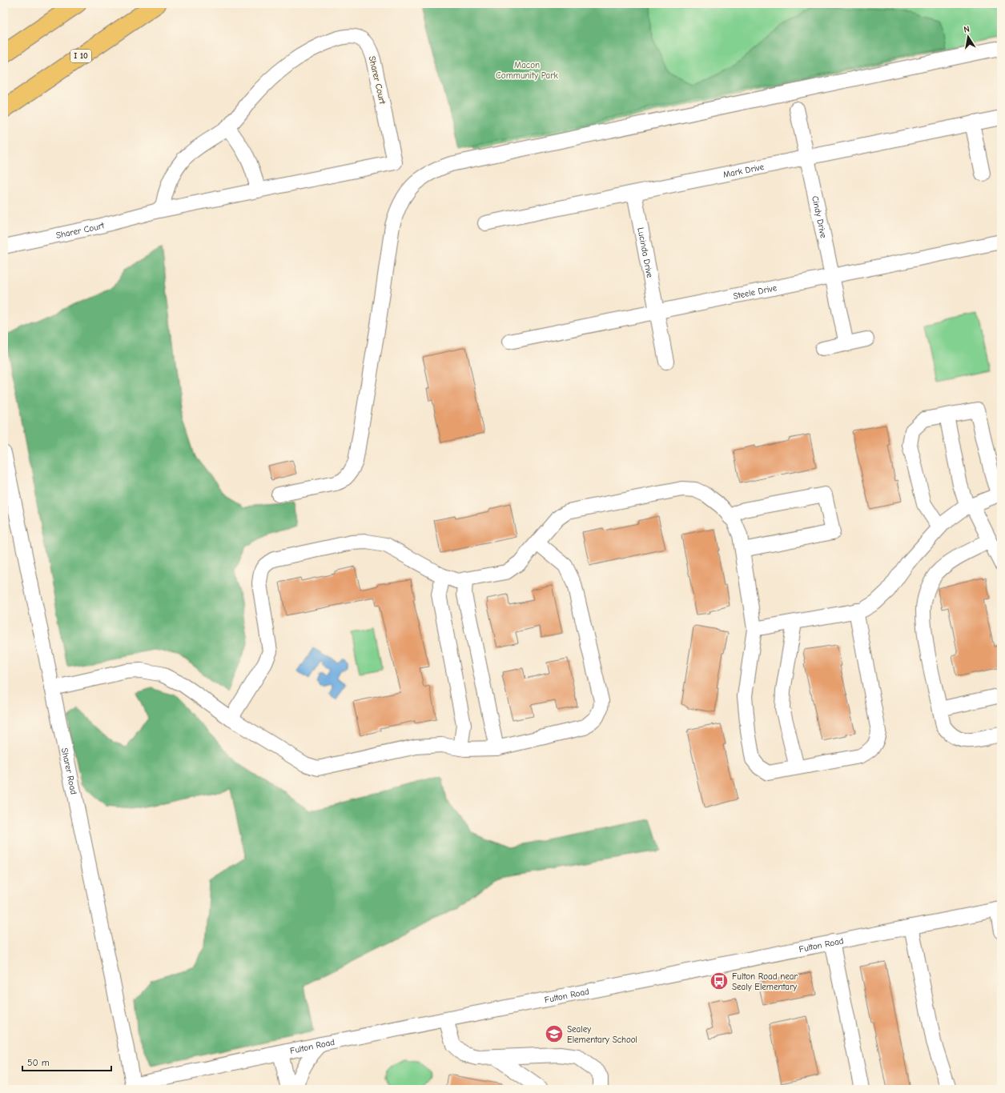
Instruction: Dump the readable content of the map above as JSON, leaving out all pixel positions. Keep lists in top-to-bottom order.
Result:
{
  "streets": {
    "highway": ["I 10"],
    "street": [
      "Sharer Court",
      "Mark Drive",
      "Cindy Drive",
      "Lucinda Drive",
      "Steele Drive",
      "Sharer Road",
      "Fulton Road"
    ]
  },
  "crossings": [
    ["Mark Drive", "Cindy Drive"],
    ["Mark Drive", "Lucinda Drive"],
    ["Cindy Drive", "Steele Drive"],
    ["Lucinda Drive", "Steele Drive"],
    ["Sharer Road", "Fulton Road"]
  ],
  "parks": ["Macon Community Park"],
  "places": {
    "bus stop": ["Fulton Road near Sealy Elementary"],
    "school or university": ["Sealey Elementary School"]
  },
  "scale_bar": "50 m",
  "north": "top"
}
